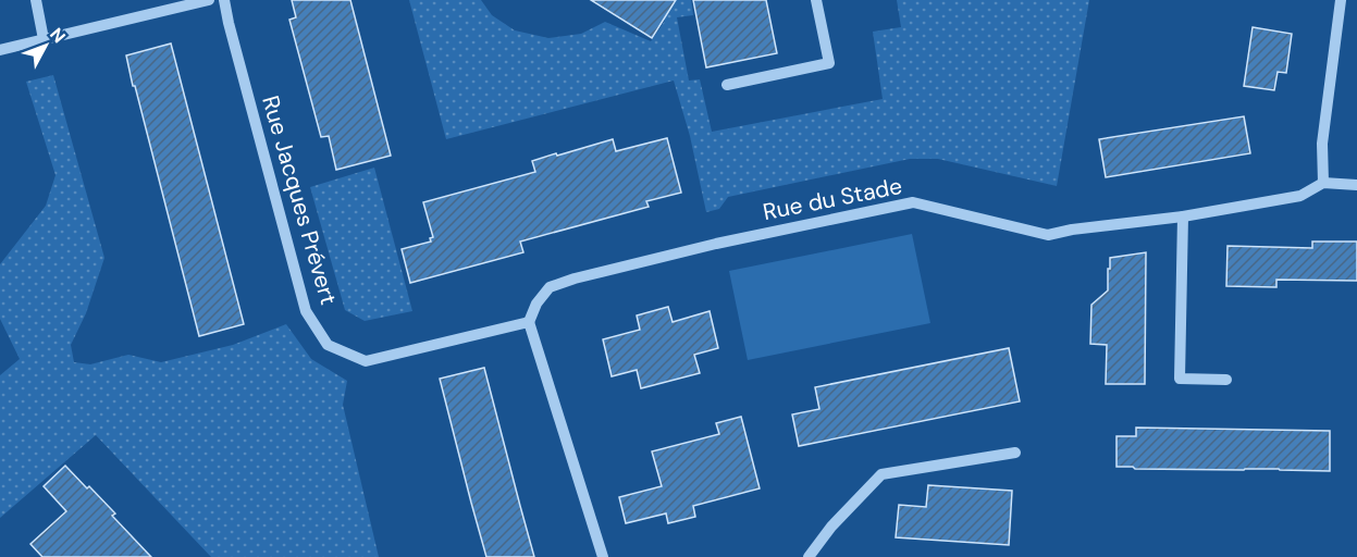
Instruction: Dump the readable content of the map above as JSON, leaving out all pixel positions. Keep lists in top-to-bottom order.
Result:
{
  "streets": {
    "street": ["Rue du Stade", "Rue Jacques Prévert"]
  },
  "crossings": [
    ["Rue du Stade", "Rue Jacques Prévert"]
  ],
  "north": "top right"
}
